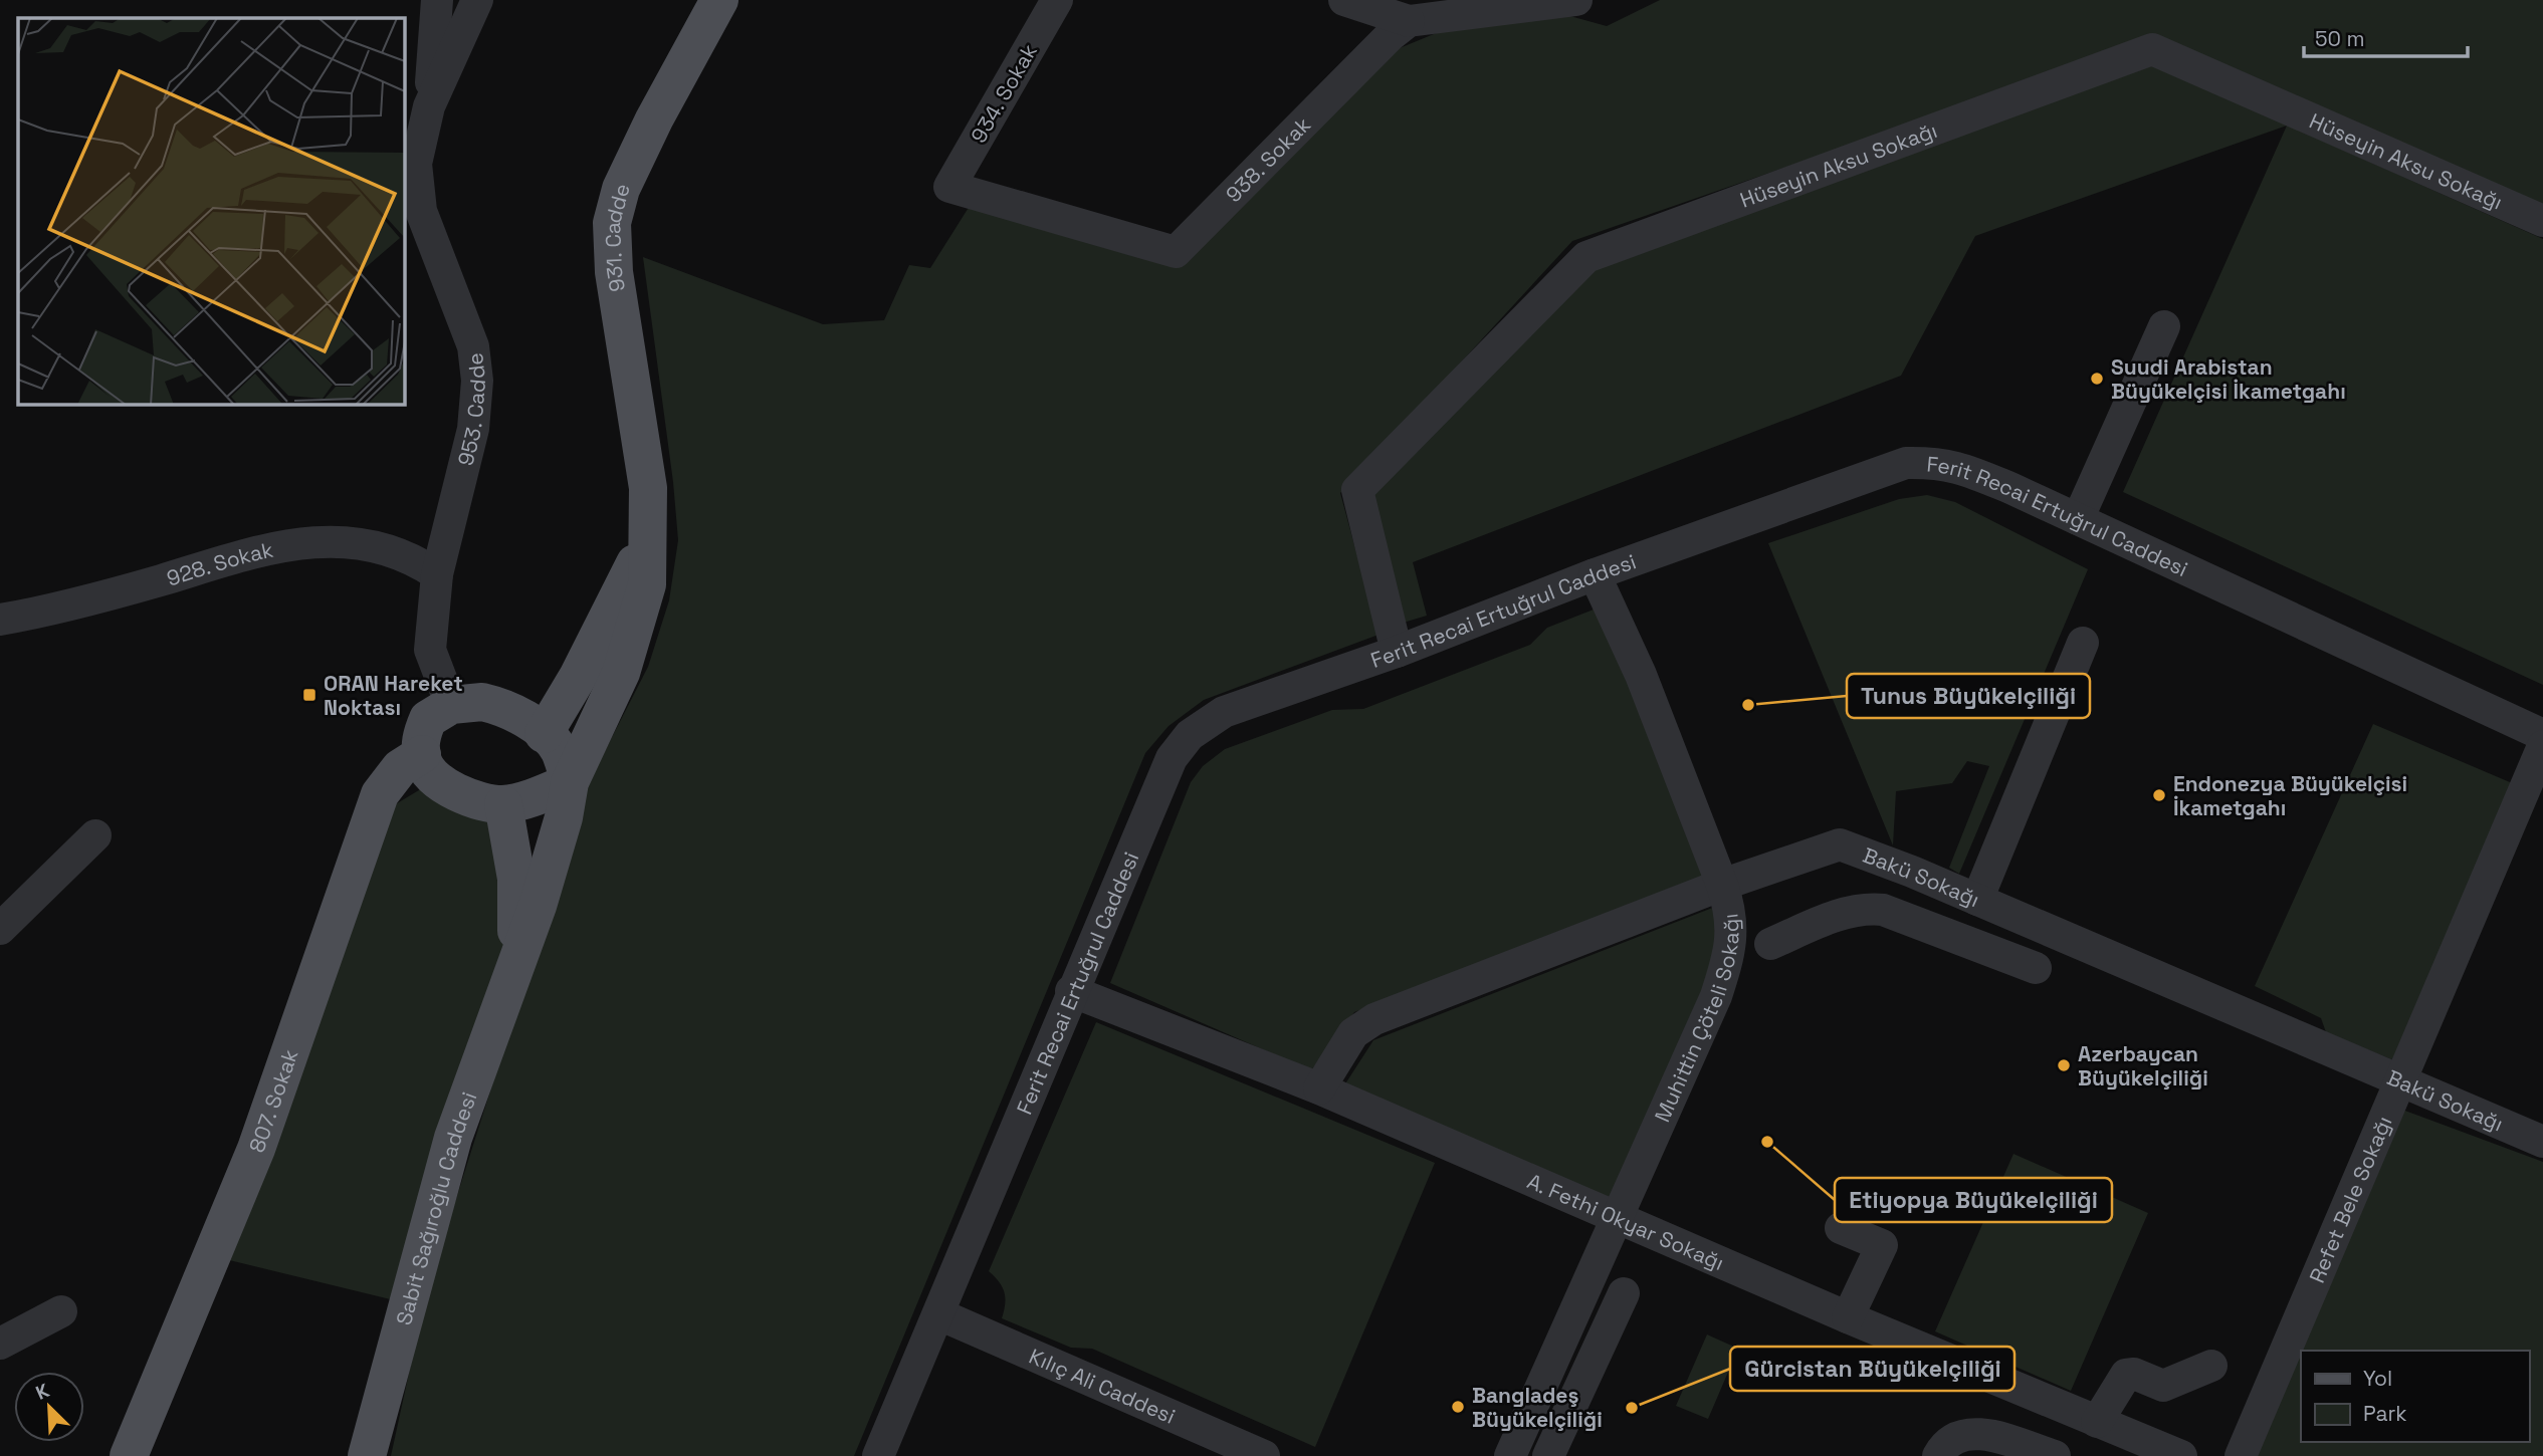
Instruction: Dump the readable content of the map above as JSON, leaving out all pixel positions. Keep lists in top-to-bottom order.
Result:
{
  "streets": {
    "main road": ["931. Cadde", "807. Sokak", "Sabit Sağıroğlu Caddesi"],
    "street": [
      "934. Sokak",
      "938. Sokak",
      "Hüseyin Aksu Sokağı",
      "953. Cadde",
      "Ferit Recai Ertuğrul Caddesi",
      "928. Sokak",
      "Bakü Sokağı",
      "Muhittin Çöteli Sokağı",
      "Refet Bele Sokağı",
      "A. Fethi Okyar Sokağı",
      "Kılıç Ali Caddesi"
    ]
  },
  "crossings": [
    ["934. Sokak", "938. Sokak"],
    ["Hüseyin Aksu Sokağı", "Ferit Recai Ertuğrul Caddesi"],
    ["931. Cadde", "953. Cadde"],
    ["931. Cadde", "807. Sokak"],
    ["931. Cadde", "Sabit Sağıroğlu Caddesi"],
    ["953. Cadde", "928. Sokak"],
    ["953. Cadde", "807. Sokak"],
    ["953. Cadde", "Sabit Sağıroğlu Caddesi"],
    ["Ferit Recai Ertuğrul Caddesi", "Muhittin Çöteli Sokağı"],
    ["Ferit Recai Ertuğrul Caddesi", "A. Fethi Okyar Sokağı"],
    ["Ferit Recai Ertuğrul Caddesi", "Kılıç Ali Caddesi"],
    ["Bakü Sokağı", "Muhittin Çöteli Sokağı"],
    ["Bakü Sokağı", "Refet Bele Sokağı"],
    ["Bakü Sokağı", "A. Fethi Okyar Sokağı"],
    ["Muhittin Çöteli Sokağı", "A. Fethi Okyar Sokağı"],
    ["807. Sokak", "Sabit Sağıroğlu Caddesi"]
  ],
  "places": {
    "other": [
      "Suudi Arabistan Büyükelçisi İkametgahı",
      "Tunus Büyükelçiliği",
      "Endonezya Büyükelçisi İkametgahı",
      "Azerbaycan Büyükelçiliği",
      "Etiyopya Büyükelçiliği",
      "Bangladeş Büyükelçiliği",
      "Gürcistan Büyükelçiliği"
    ],
    "transit": ["ORAN Hareket Noktası"]
  },
  "legend": ["Yol", "Park"],
  "scale_bar": "50 m",
  "north": "top left"
}
